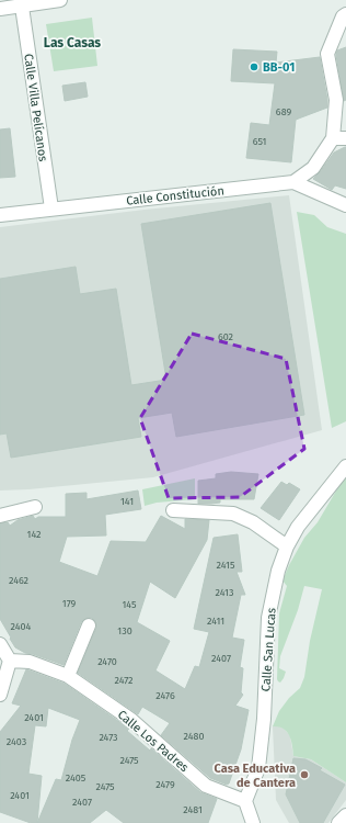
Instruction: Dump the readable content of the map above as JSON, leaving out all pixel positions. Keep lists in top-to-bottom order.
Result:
{
  "streets": {
    "street": [
      "Calle Villa Pelícanos",
      "Calle Constitución",
      "Calle San Lucas",
      "Calle Los Padres"
    ]
  },
  "crossings": [
    ["Calle Villa Pelícanos", "Calle Constitución"],
    ["Calle San Lucas", "Calle Los Padres"]
  ],
  "districts": ["Las Casas"],
  "places": ["BB-01", "Casa Educativa de Cantera"],
  "house_numbers": [
    "689",
    "651",
    "602",
    "141",
    "142",
    "2415",
    "2462",
    "2413",
    "179",
    "145",
    "2411",
    "2404",
    "130",
    "2407",
    "2470",
    "2472",
    "2476",
    "2401",
    "2480",
    "2473",
    "2403",
    "2475",
    "2405",
    "2479",
    "2475",
    "2401",
    "2407",
    "2481"
  ]
}
